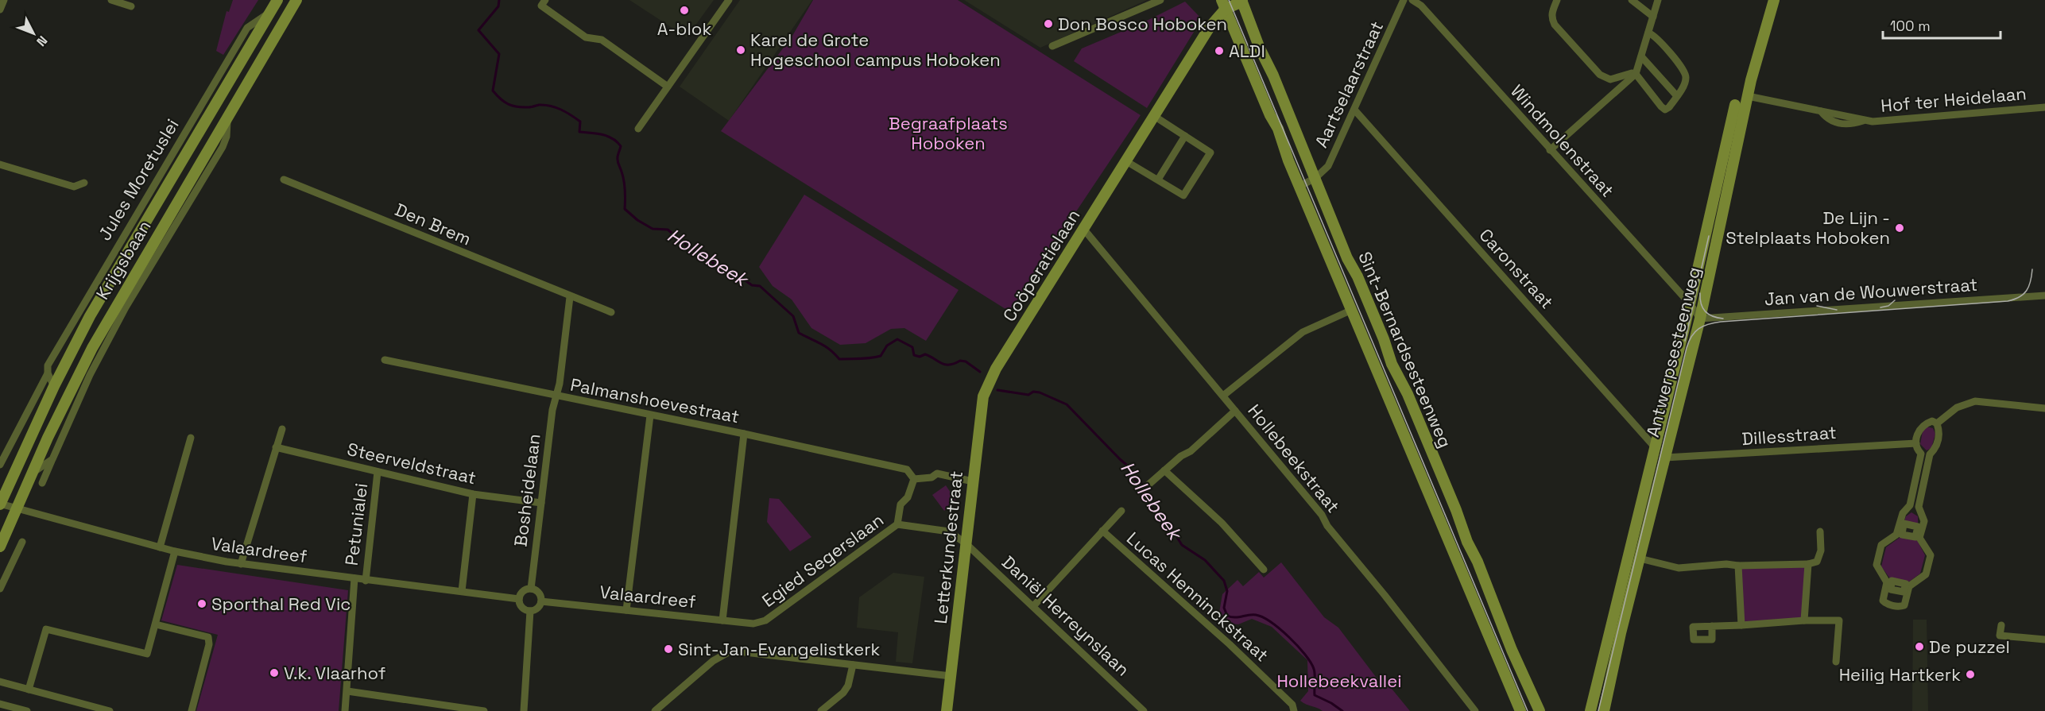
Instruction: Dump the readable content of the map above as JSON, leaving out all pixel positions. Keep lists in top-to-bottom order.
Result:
{
  "streets": {
    "main road": [
      "Krijgsbaan",
      "Coöperatielaan",
      "Sint-Bernardsesteenweg",
      "Antwerpsesteenweg",
      "Letterkundestraat"
    ],
    "street": [
      "Aartselaarstraat",
      "Hof ter Heidelaan",
      "Windmolenstraat",
      "Jules Moretuslei",
      "Den Brem",
      "Caronstraat",
      "Jan van de Wouwerstraat",
      "Palmanshoevestraat",
      "Dillesstraat",
      "Hollebeekstraat",
      "Steerveldstraat",
      "Bosheidelaan",
      "Petunialei",
      "Valaardreef",
      "Egied Segerslaan",
      "Lucas Henninckstraat",
      "Daniël Herreynslaan"
    ]
  },
  "crossings": [
    ["Aartselaarstraat", "Caronstraat"],
    ["Aartselaarstraat", "Sint-Bernardsesteenweg"],
    ["Hof ter Heidelaan", "Antwerpsesteenweg"],
    ["Windmolenstraat", "Jan van de Wouwerstraat"],
    ["Windmolenstraat", "Antwerpsesteenweg"],
    ["Jules Moretuslei", "Krijgsbaan"],
    ["Krijgsbaan", "Valaardreef"],
    ["Coöperatielaan", "Sint-Bernardsesteenweg"],
    ["Coöperatielaan", "Hollebeekstraat"],
    ["Coöperatielaan", "Letterkundestraat"],
    ["Caronstraat", "Antwerpsesteenweg"],
    ["Jan van de Wouwerstraat", "Antwerpsesteenweg"],
    ["Antwerpsesteenweg", "Dillesstraat"],
    ["Palmanshoevestraat", "Bosheidelaan"],
    ["Steerveldstraat", "Bosheidelaan"],
    ["Steerveldstraat", "Petunialei"],
    ["Bosheidelaan", "Valaardreef"],
    ["Petunialei", "Valaardreef"],
    ["Letterkundestraat", "Daniël Herreynslaan"],
    ["Valaardreef", "Egied Segerslaan"],
    ["Egied Segerslaan", "Daniël Herreynslaan"]
  ],
  "water": ["Hollebeek"],
  "parks": ["Begraafplaats Hoboken", "Hollebeekvallei"],
  "places": [
    "A-blok",
    "Don Bosco Hoboken",
    "Karel de Grote Hogeschool campus Hoboken",
    "ALDI",
    "De Lijn - Stelplaats Hoboken",
    "Sporthal Red Vic",
    "De puzzel",
    "Sint-Jan-Evangelistkerk",
    "V.k. Vlaarhof",
    "Heilig Hartkerk"
  ],
  "scale_bar": "100 m",
  "north": "bottom right"
}
